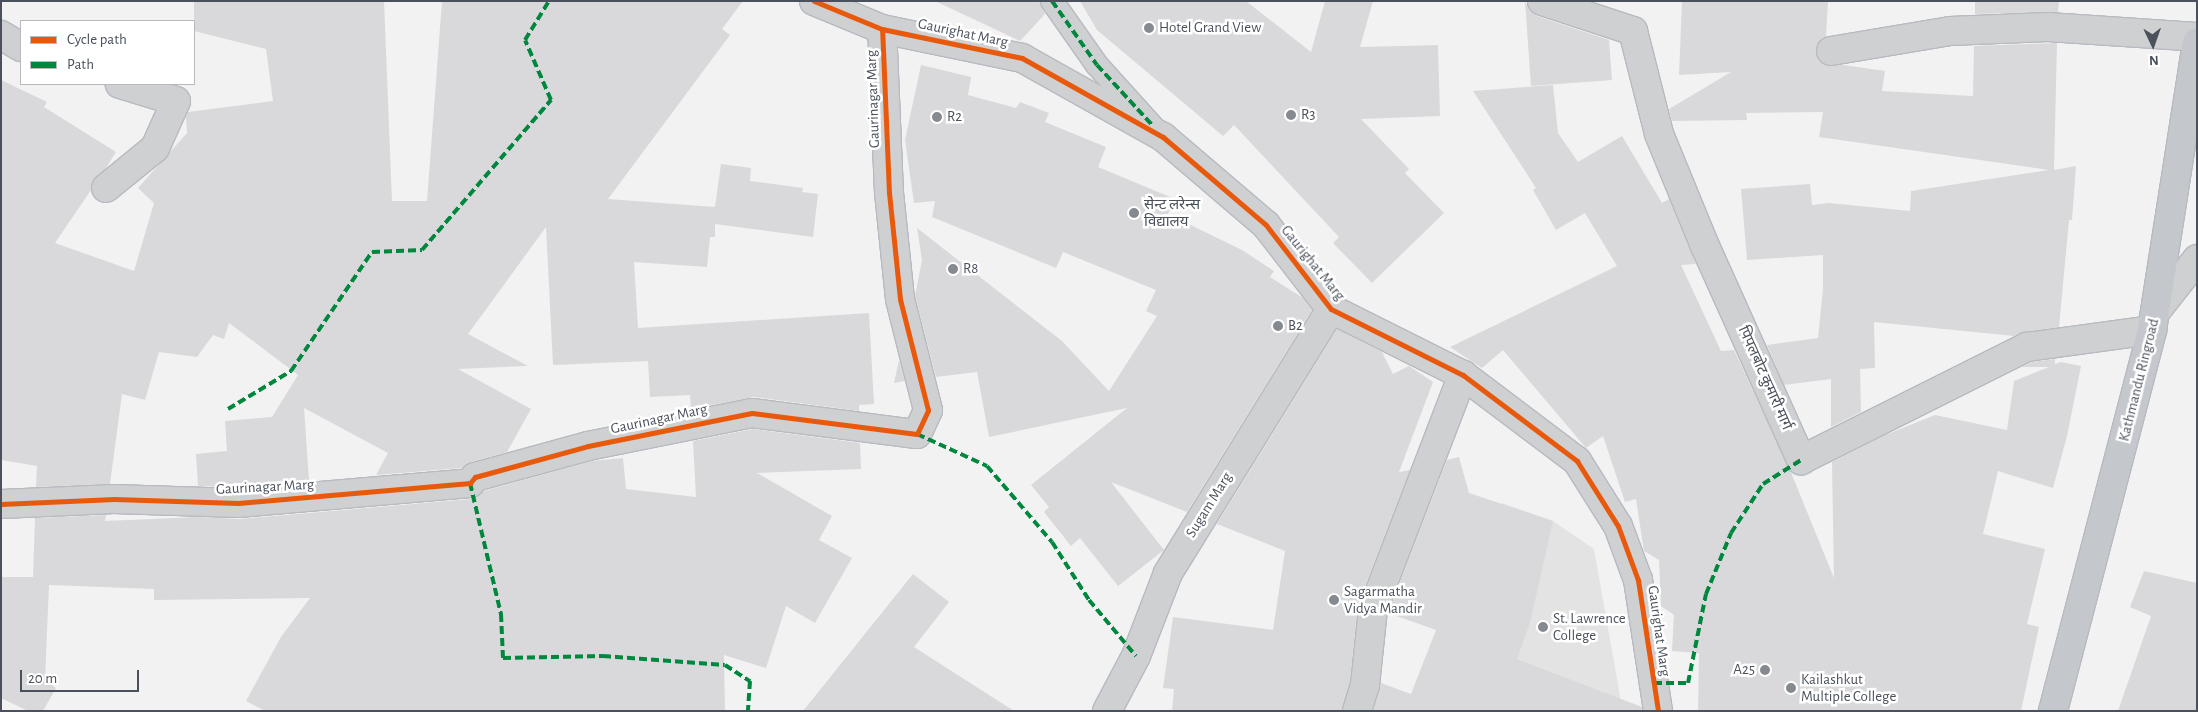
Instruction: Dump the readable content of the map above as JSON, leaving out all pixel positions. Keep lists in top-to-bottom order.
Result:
{
  "streets": {
    "highway": ["Kathmandu Ringroad"],
    "street": [
      "Gaurighat Marg",
      "Gaurinagar Marg",
      "पिपलबोट कुमारी मार्ग",
      "Sugam Marg"
    ]
  },
  "crossings": [
    ["Gaurighat Marg", "Gaurinagar Marg"],
    ["Gaurighat Marg", "Sugam Marg"],
    ["पिपलबोट कुमारी मार्ग", "Kathmandu Ringroad"]
  ],
  "places": [
    "Hotel Grand View",
    "R3",
    "R2",
    "सेन्ट लरेन्स विद्यालय",
    "R8",
    "B2",
    "Sagarmatha Vidya Mandir",
    "St. Lawrence College",
    "A25",
    "Kailashkut Multiple College"
  ],
  "legend": ["Cycle path", "Path"],
  "scale_bar": "20 m",
  "north": "bottom"
}
